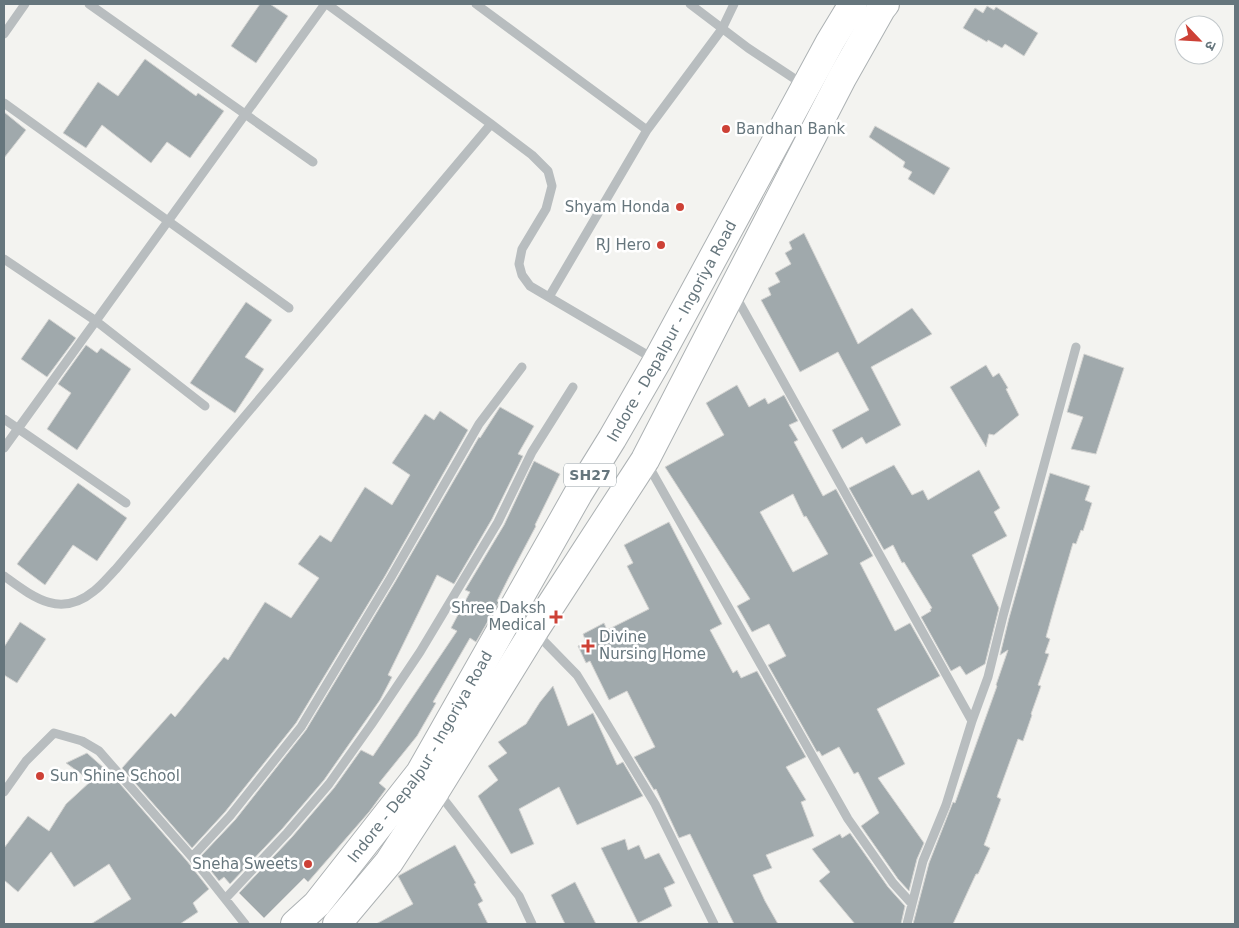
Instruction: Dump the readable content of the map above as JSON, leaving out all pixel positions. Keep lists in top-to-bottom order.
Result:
{
  "streets": {
    "main road": ["Indore - Depalpur - Ingoriya Road", "SH27"]
  },
  "places": {
    "other": [
      "Bandhan Bank",
      "Shyam Honda",
      "RJ Hero",
      "Sun Shine School",
      "Sneha Sweets"
    ],
    "health": ["Shree Daksh Medical", "Divine Nursing Home"]
  },
  "north": "bottom right"
}
